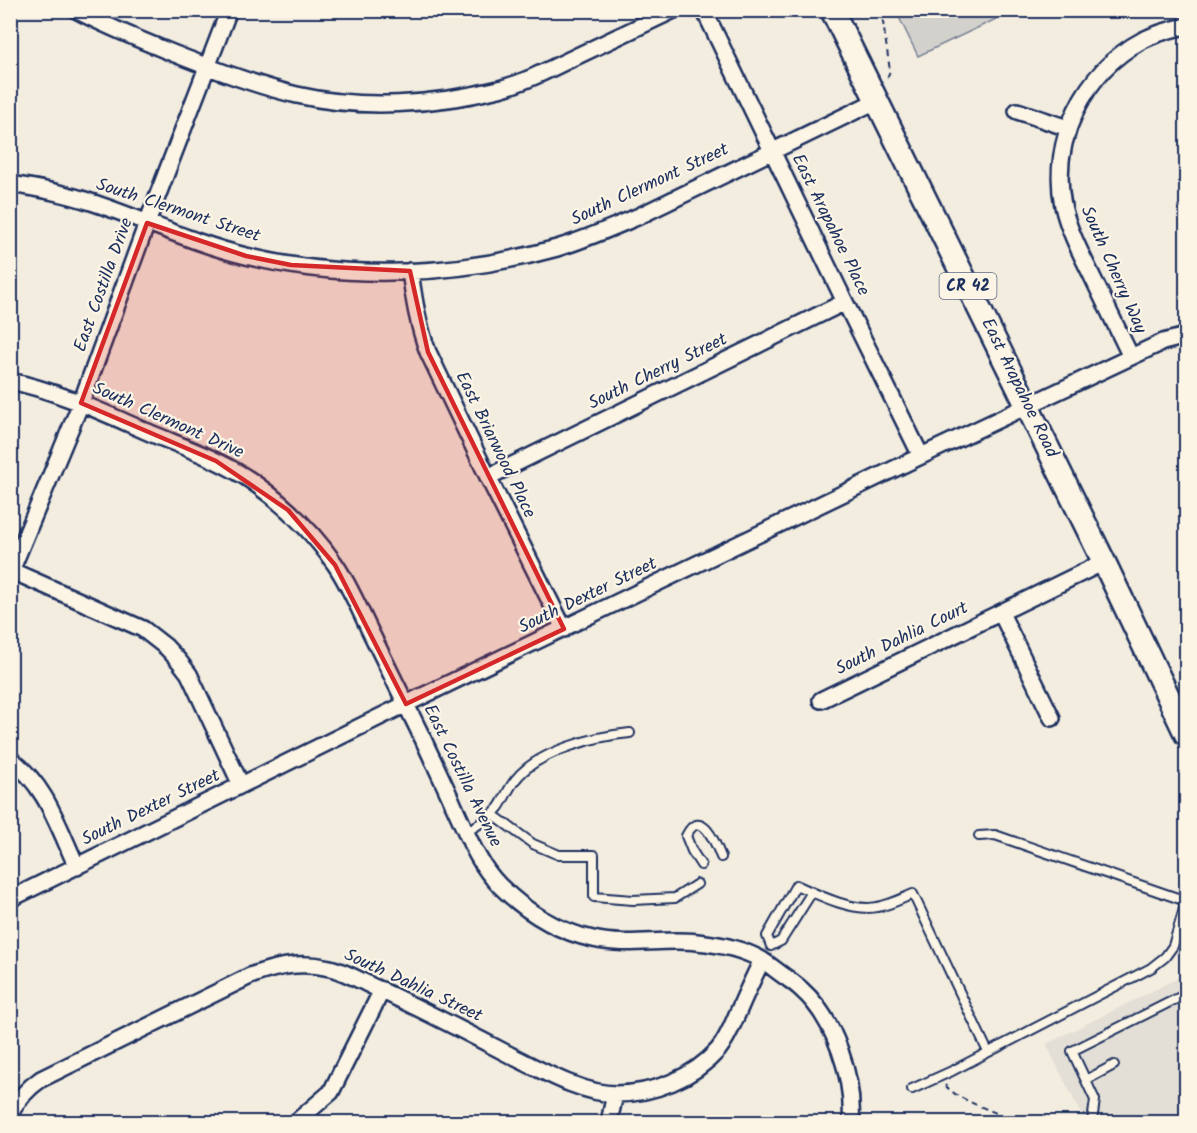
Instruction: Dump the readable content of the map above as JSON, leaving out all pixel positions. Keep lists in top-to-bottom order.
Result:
{
  "streets": {
    "main road": ["CR 42", "East Arapahoe Road"],
    "street": [
      "South Clermont Street",
      "East Arapahoe Place",
      "South Cherry Way",
      "East Costilla Drive",
      "South Cherry Street",
      "South Clermont Drive",
      "East Briarwood Place",
      "South Dexter Street",
      "South Dahlia Court",
      "East Costilla Avenue",
      "South Dahlia Street"
    ]
  },
  "crossings": [
    ["South Clermont Street", "East Arapahoe Place"],
    ["South Clermont Street", "East Costilla Drive"],
    ["South Clermont Street", "East Arapahoe Road"],
    ["South Clermont Street", "East Briarwood Place"],
    ["East Arapahoe Place", "South Cherry Street"],
    ["East Arapahoe Place", "South Dexter Street"],
    ["South Cherry Way", "South Dexter Street"],
    ["East Costilla Drive", "South Clermont Drive"],
    ["South Cherry Street", "East Briarwood Place"],
    ["East Arapahoe Road", "South Dexter Street"],
    ["East Arapahoe Road", "South Dahlia Court"],
    ["South Clermont Drive", "South Dexter Street"],
    ["South Clermont Drive", "East Costilla Avenue"],
    ["East Briarwood Place", "South Dexter Street"],
    ["South Dexter Street", "East Costilla Avenue"],
    ["East Costilla Avenue", "South Dahlia Street"]
  ]
}
